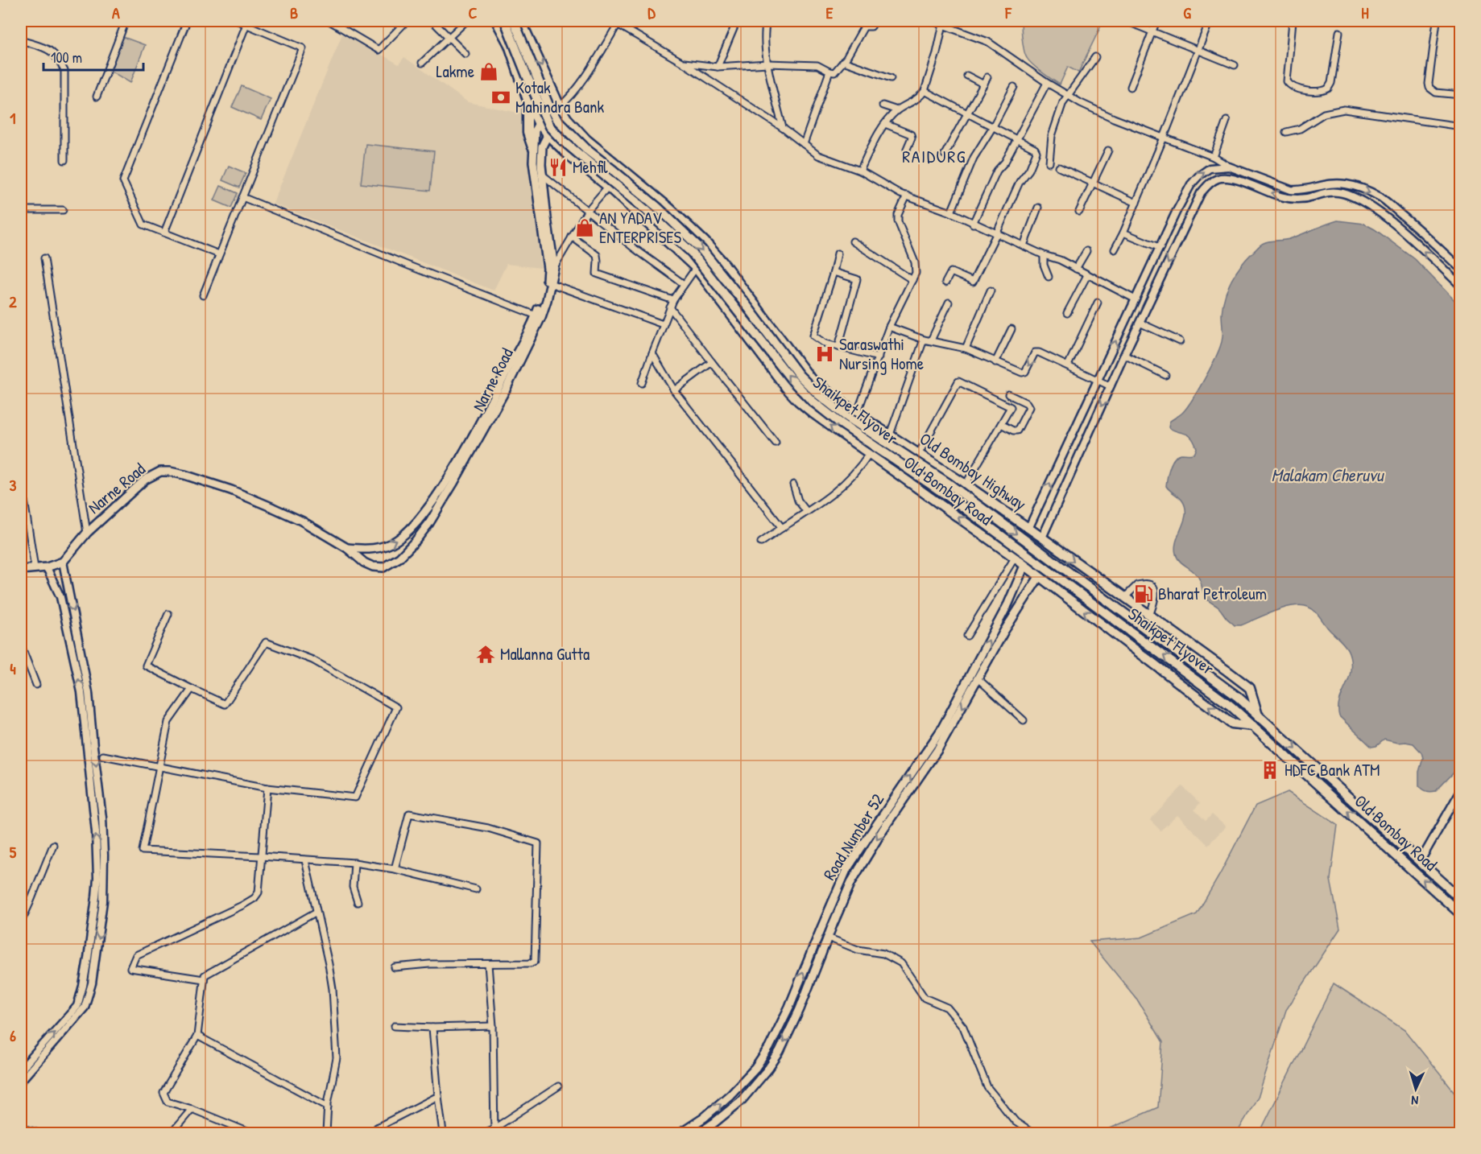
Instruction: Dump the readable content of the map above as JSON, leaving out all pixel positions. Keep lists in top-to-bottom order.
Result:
{
  "streets": {
    "main road": [
      "Narne Road",
      "Shaikpet Flyover",
      "Old Bombay Highway",
      "Old Bombay Road",
      "Road Number 52"
    ]
  },
  "crossings": [
    ["Narne Road", "Old Bombay Road"],
    ["Shaikpet Flyover", "Old Bombay Highway"],
    ["Shaikpet Flyover", "Old Bombay Road"],
    ["Old Bombay Road", "Road Number 52"]
  ],
  "one_way": ["Old Bombay Road"],
  "districts": ["RAIDURG"],
  "water": ["Malakam Cheruvu"],
  "places": {
    "shop": ["Lakme", "AN YADAV ENTERPRISES"],
    "bank": ["Kotak Mahindra Bank"],
    "restaurant": ["Mehfil"],
    "hospital": ["Saraswathi Nursing Home"],
    "fuel station": ["Bharat Petroleum"],
    "temple": ["Mallanna Gutta"],
    "building": ["HDFC Bank ATM"]
  },
  "scale_bar": "100 m",
  "north": "bottom",
  "grid": {
    "columns": [
      "A",
      "B",
      "C",
      "D",
      "E",
      "F",
      "G",
      "H"
    ],
    "rows": [
      "1",
      "2",
      "3",
      "4",
      "5",
      "6"
    ]
  }
}
